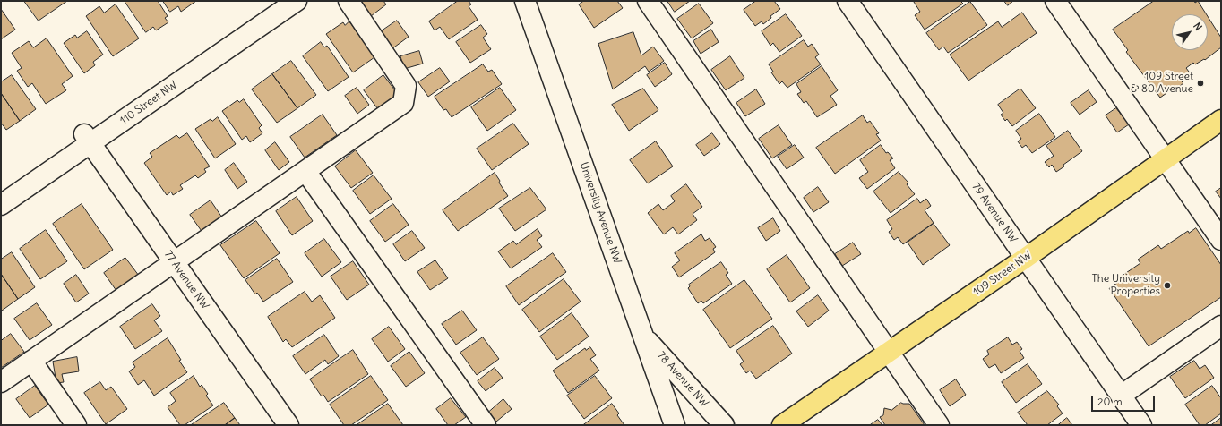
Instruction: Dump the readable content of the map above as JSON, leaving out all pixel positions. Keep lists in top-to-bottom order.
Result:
{
  "streets": {
    "main road": ["109 Street NW"],
    "street": [
      "110 Street NW",
      "University Avenue NW",
      "79 Avenue NW",
      "77 Avenue NW",
      "78 Avenue NW"
    ]
  },
  "crossings": [
    ["110 Street NW", "77 Avenue NW"],
    ["University Avenue NW", "78 Avenue NW"],
    ["79 Avenue NW", "109 Street NW"]
  ],
  "places": ["109 Street & 80 Avenue", "The University Properties"],
  "scale_bar": "20 m",
  "north": "top right"
}
